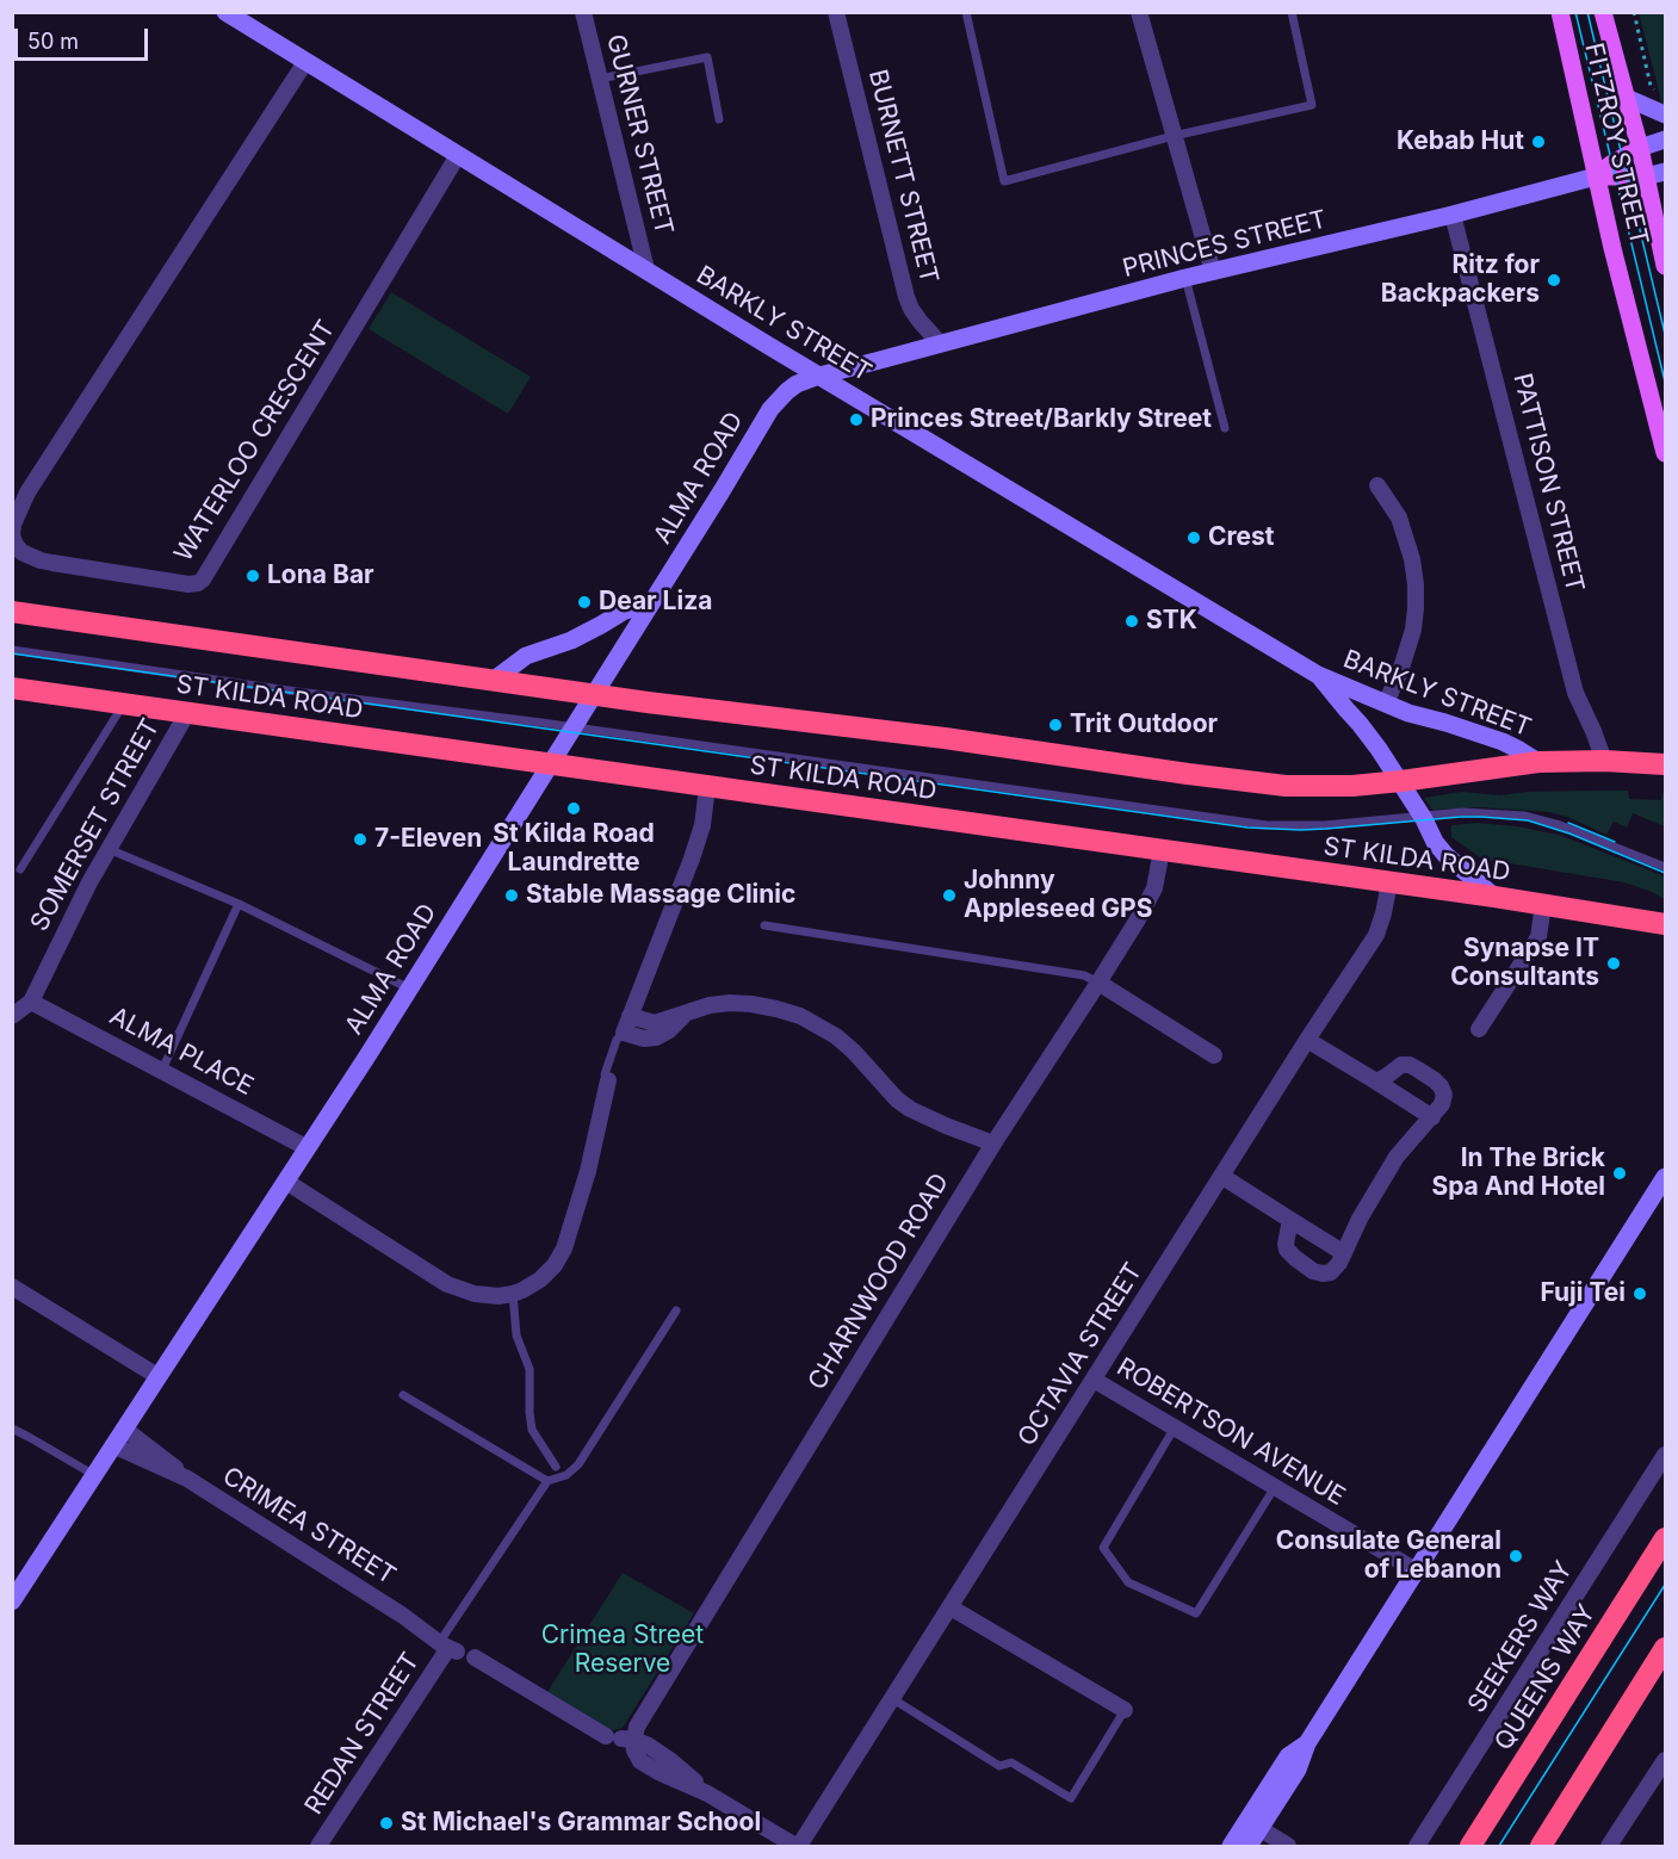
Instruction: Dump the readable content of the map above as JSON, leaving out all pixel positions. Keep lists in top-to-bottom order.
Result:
{
  "streets": {
    "highway": ["ST KILDA ROAD", "QUEENS WAY"],
    "main road": ["FITZROY STREET", "PRINCES STREET"],
    "street": [
      "GURNER STREET",
      "BURNETT STREET",
      "BARKLY STREET",
      "WATERLOO CRESCENT",
      "ALMA ROAD",
      "PATTISON STREET",
      "SOMERSET STREET",
      "ALMA PLACE",
      "CHARNWOOD ROAD",
      "OCTAVIA STREET",
      "ROBERTSON AVENUE",
      "CRIMEA STREET",
      "SEEKERS WAY",
      "REDAN STREET"
    ]
  },
  "crossings": [
    ["GURNER STREET", "BARKLY STREET"],
    ["FITZROY STREET", "PRINCES STREET"],
    ["BURNETT STREET", "PRINCES STREET"],
    ["PRINCES STREET", "BARKLY STREET"],
    ["PRINCES STREET", "ALMA ROAD"],
    ["PRINCES STREET", "PATTISON STREET"],
    ["BARKLY STREET", "WATERLOO CRESCENT"],
    ["BARKLY STREET", "ALMA ROAD"],
    ["BARKLY STREET", "ST KILDA ROAD"],
    ["ALMA ROAD", "ST KILDA ROAD"],
    ["ALMA ROAD", "ALMA PLACE"],
    ["ALMA ROAD", "CRIMEA STREET"],
    ["PATTISON STREET", "ST KILDA ROAD"],
    ["ST KILDA ROAD", "SOMERSET STREET"],
    ["ST KILDA ROAD", "CHARNWOOD ROAD"],
    ["ST KILDA ROAD", "OCTAVIA STREET"],
    ["SOMERSET STREET", "ALMA PLACE"],
    ["CHARNWOOD ROAD", "CRIMEA STREET"],
    ["OCTAVIA STREET", "ROBERTSON AVENUE"],
    ["OCTAVIA STREET", "CRIMEA STREET"],
    ["CRIMEA STREET", "REDAN STREET"]
  ],
  "parks": ["Crimea Street Reserve"],
  "places": [
    "Kebab Hut",
    "Ritz for Backpackers",
    "Princes Street/Barkly Street",
    "Crest",
    "Lona Bar",
    "Dear Liza",
    "STK",
    "Trit Outdoor",
    "St Kilda Road Laundrette",
    "7-Eleven",
    "Stable Massage Clinic",
    "Johnny Appleseed GPS",
    "Synapse IT Consultants",
    "In The Brick Spa And Hotel",
    "Fuji Tei",
    "Consulate General of Lebanon",
    "St Michael's Grammar School"
  ],
  "scale_bar": "50 m"
}
